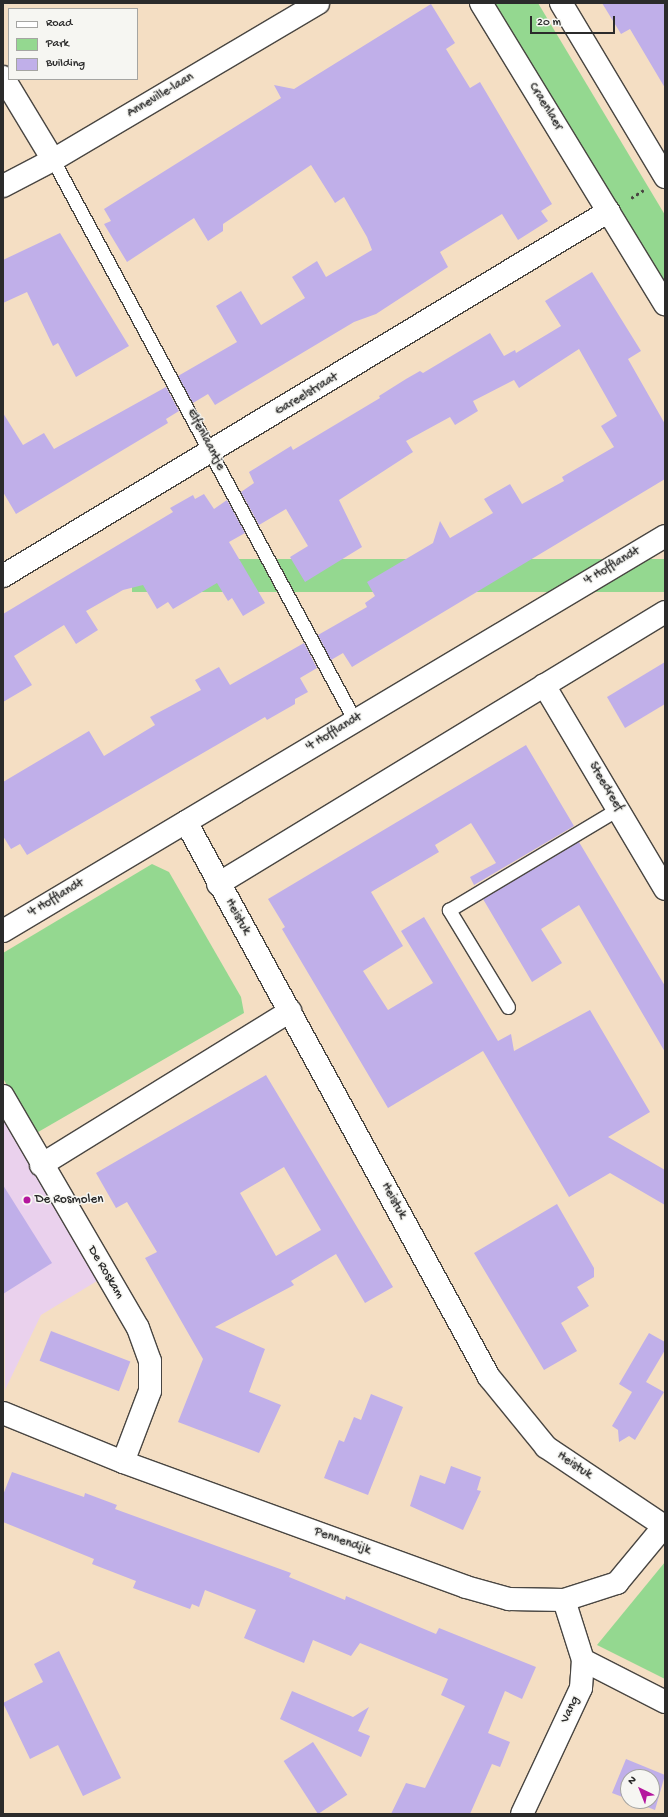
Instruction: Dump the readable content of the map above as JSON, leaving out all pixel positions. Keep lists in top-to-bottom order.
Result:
{
  "streets": {
    "street": [
      "Anneville-laan",
      "Craenlaer",
      "Gareelstraat",
      "'t Hofflandt",
      "Steedreef",
      "Heistuk",
      "De Roskam",
      "Pennendijk",
      "Vang"
    ],
    "lane": ["Elfenlaantje"]
  },
  "crossings": [
    ["Anneville-laan", "Elfenlaantje"],
    ["Craenlaer", "Gareelstraat"],
    ["Gareelstraat", "Elfenlaantje"],
    ["Elfenlaantje", "'t Hofflandt"],
    ["'t Hofflandt", "Heistuk"],
    ["Heistuk", "Pennendijk"],
    ["De Roskam", "Pennendijk"],
    ["Pennendijk", "Vang"]
  ],
  "places": ["De Rosmolen"],
  "legend": ["Road", "Park", "Building"],
  "scale_bar": "20 m",
  "north": "top left"
}
